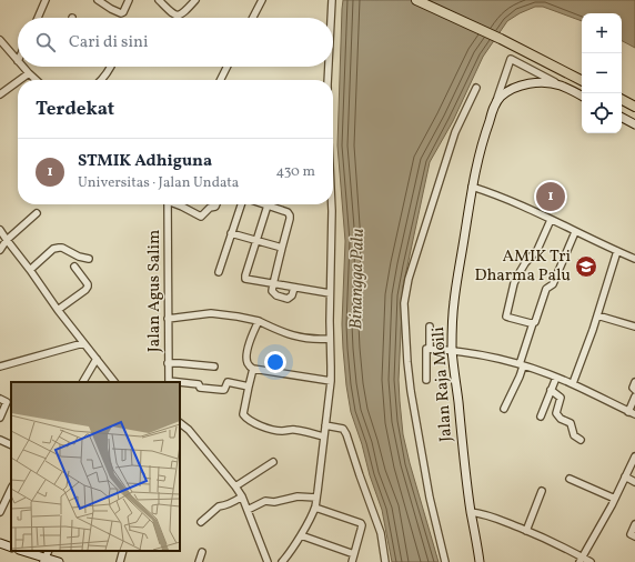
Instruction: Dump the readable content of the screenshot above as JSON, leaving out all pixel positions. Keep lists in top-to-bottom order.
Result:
{
  "streets": {
    "street": ["Jalan Agus Salim", "Jalan Raja Moili"]
  },
  "water": ["Binangga Palu"],
  "places": {
    "school or university": ["AMIK Tri Dharma Palu"]
  },
  "page": {
    "map_buttons": ["+", "−"],
    "search": "Cari di sini",
    "heading": "Terdekat",
    "list": [
      {
        "mark": "1",
        "name": "STMIK Adhiguna",
        "note": "Universitas · Jalan Undata",
        "value": "430 m"
      }
    ],
    "pins": "1"
  }
}
